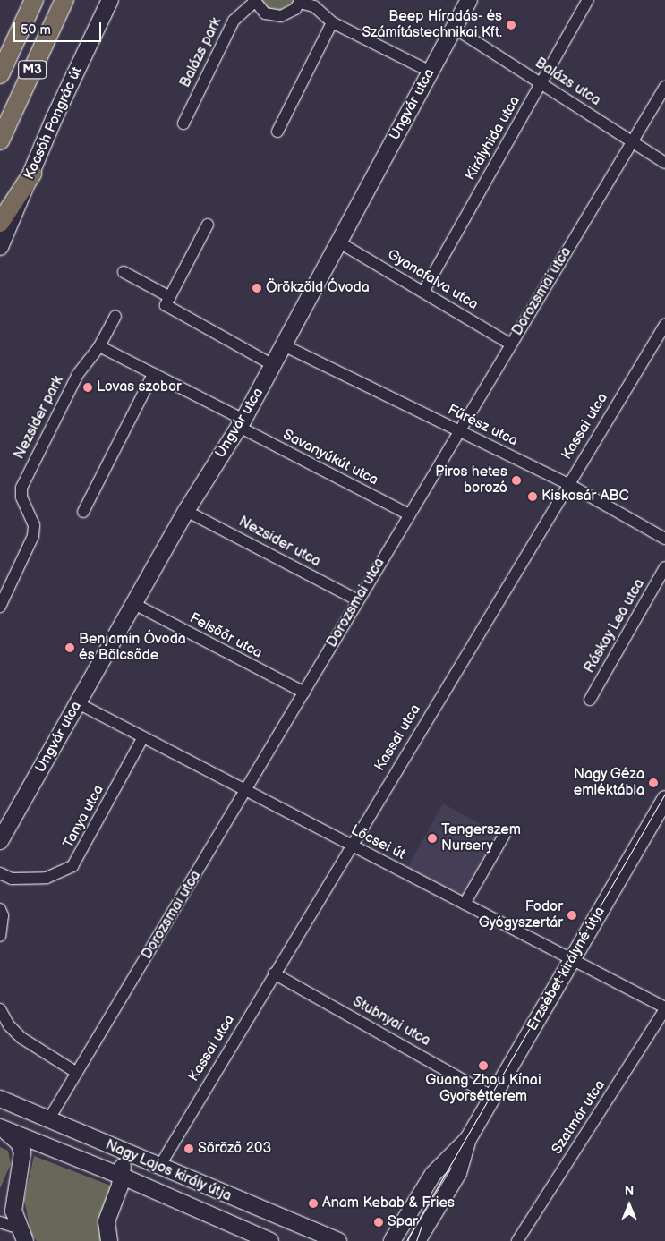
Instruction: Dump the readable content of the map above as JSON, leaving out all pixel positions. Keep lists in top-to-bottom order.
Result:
{
  "streets": {
    "main road": ["M3"],
    "street": [
      "Balázs park",
      "Balázs utca",
      "Ungvár utca",
      "Kacsóh Pongrác út",
      "Királyhida utca",
      "Gyanafalva utca",
      "Dorozsmai utca",
      "Nezsider park",
      "Fűrész utca",
      "Kassai utca",
      "Savanyúkút utca",
      "Nezsider utca",
      "Ráskay Lea utca",
      "Felsőőr utca",
      "Tanya utca",
      "Lőcsei út",
      "Erzsébet királyné útja",
      "Stubnyai utca",
      "Szatmár utca",
      "Nagy Lajos király útja"
    ]
  },
  "crossings": [
    ["Balázs park", "Ungvár utca"],
    ["Balázs utca", "Ungvár utca"],
    ["Balázs utca", "Királyhida utca"],
    ["Balázs utca", "Dorozsmai utca"],
    ["Ungvár utca", "Gyanafalva utca"],
    ["Ungvár utca", "Fűrész utca"],
    ["Ungvár utca", "Savanyúkút utca"],
    ["Ungvár utca", "Nezsider utca"],
    ["Ungvár utca", "Felsőőr utca"],
    ["Ungvár utca", "Lőcsei út"],
    ["Királyhida utca", "Gyanafalva utca"],
    ["Gyanafalva utca", "Dorozsmai utca"],
    ["Dorozsmai utca", "Fűrész utca"],
    ["Dorozsmai utca", "Savanyúkút utca"],
    ["Dorozsmai utca", "Nezsider utca"],
    ["Dorozsmai utca", "Felsőőr utca"],
    ["Dorozsmai utca", "Lőcsei út"],
    ["Dorozsmai utca", "Nagy Lajos király útja"],
    ["Fűrész utca", "Kassai utca"],
    ["Kassai utca", "Lőcsei út"],
    ["Kassai utca", "Stubnyai utca"],
    ["Kassai utca", "Nagy Lajos király útja"],
    ["Tanya utca", "Lőcsei út"],
    ["Lőcsei út", "Erzsébet királyné útja"],
    ["Lőcsei út", "Szatmár utca"],
    ["Erzsébet királyné útja", "Stubnyai utca"]
  ],
  "places": [
    "Beep Híradás- és Számítástechnikai Kft.",
    "Örökzöld Óvoda",
    "Lovas szobor",
    "Piros hetes borozó",
    "Kiskosár ABC",
    "Benjamin Óvoda és Bölcsőde",
    "Nagy Géza emléktábla",
    "Tengerszem Nursery",
    "Fodor Gyógyszertár",
    "Guang Zhou Kínai Gyorsétterem",
    "Söröző 203",
    "Anam Kebab & Fries",
    "Spar"
  ],
  "scale_bar": "50 m",
  "north": "top"
}
